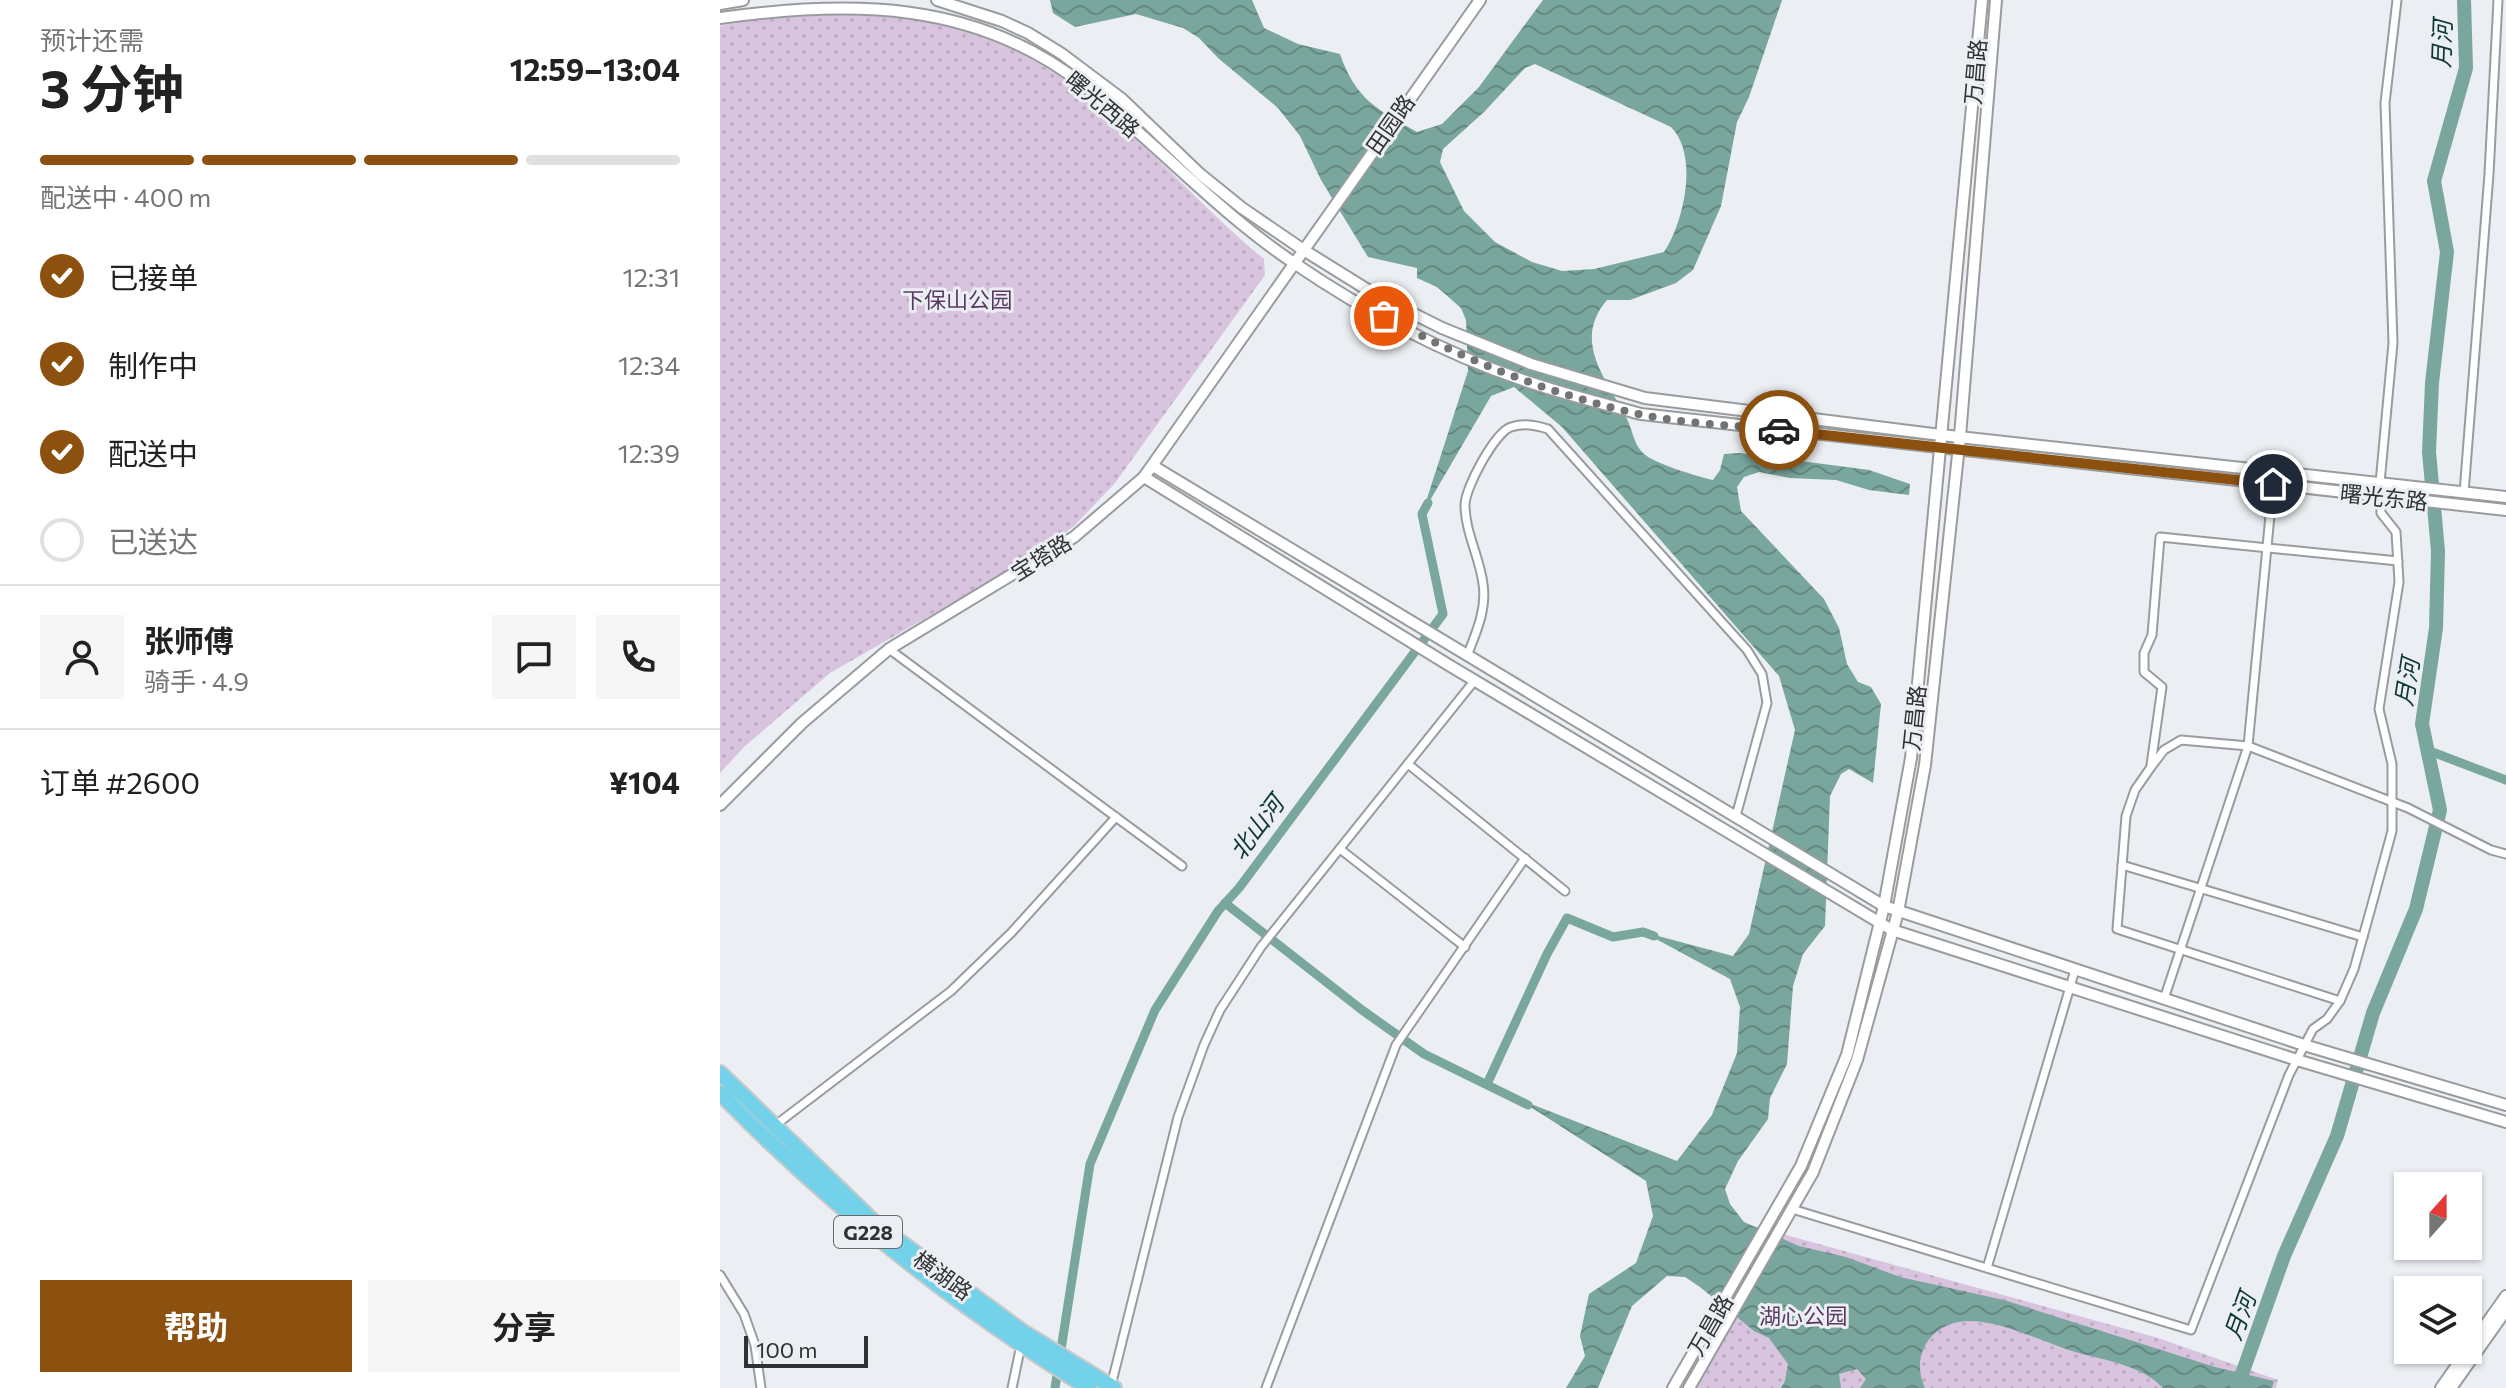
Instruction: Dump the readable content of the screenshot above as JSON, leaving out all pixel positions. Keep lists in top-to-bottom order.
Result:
{
  "streets": {
    "highway": ["G228", "横湖路"],
    "main road": [
      "万昌路",
      "曙光西路",
      "田园路",
      "曙光东路",
      "宝塔路"
    ]
  },
  "crossings": [
    ["万昌路", "曙光东路"],
    ["曙光西路", "田园路"],
    ["曙光西路", "曙光东路"],
    ["曙光西路", "宝塔路"],
    ["田园路", "宝塔路"]
  ],
  "water": ["月河", "北山河"],
  "parks": ["下保山公园", "湖心公园"],
  "scale_bar": "100 m",
  "north": "top",
  "page": {
    "heading": ["3 分钟", "预计还需", "12:59–13:04"],
    "panel": [
      "张师傅",
      "骑手 · 4.9",
      "订单 #2600",
      "¥104"
    ],
    "bar": "配送中 · 400 m",
    "list": [
      ["已接单", "12:31"],
      ["制作中", "12:34"],
      ["配送中", "12:39"],
      "已送达"
    ],
    "buttons": ["帮助", "分享"],
    "scale": "100 m"
  }
}
